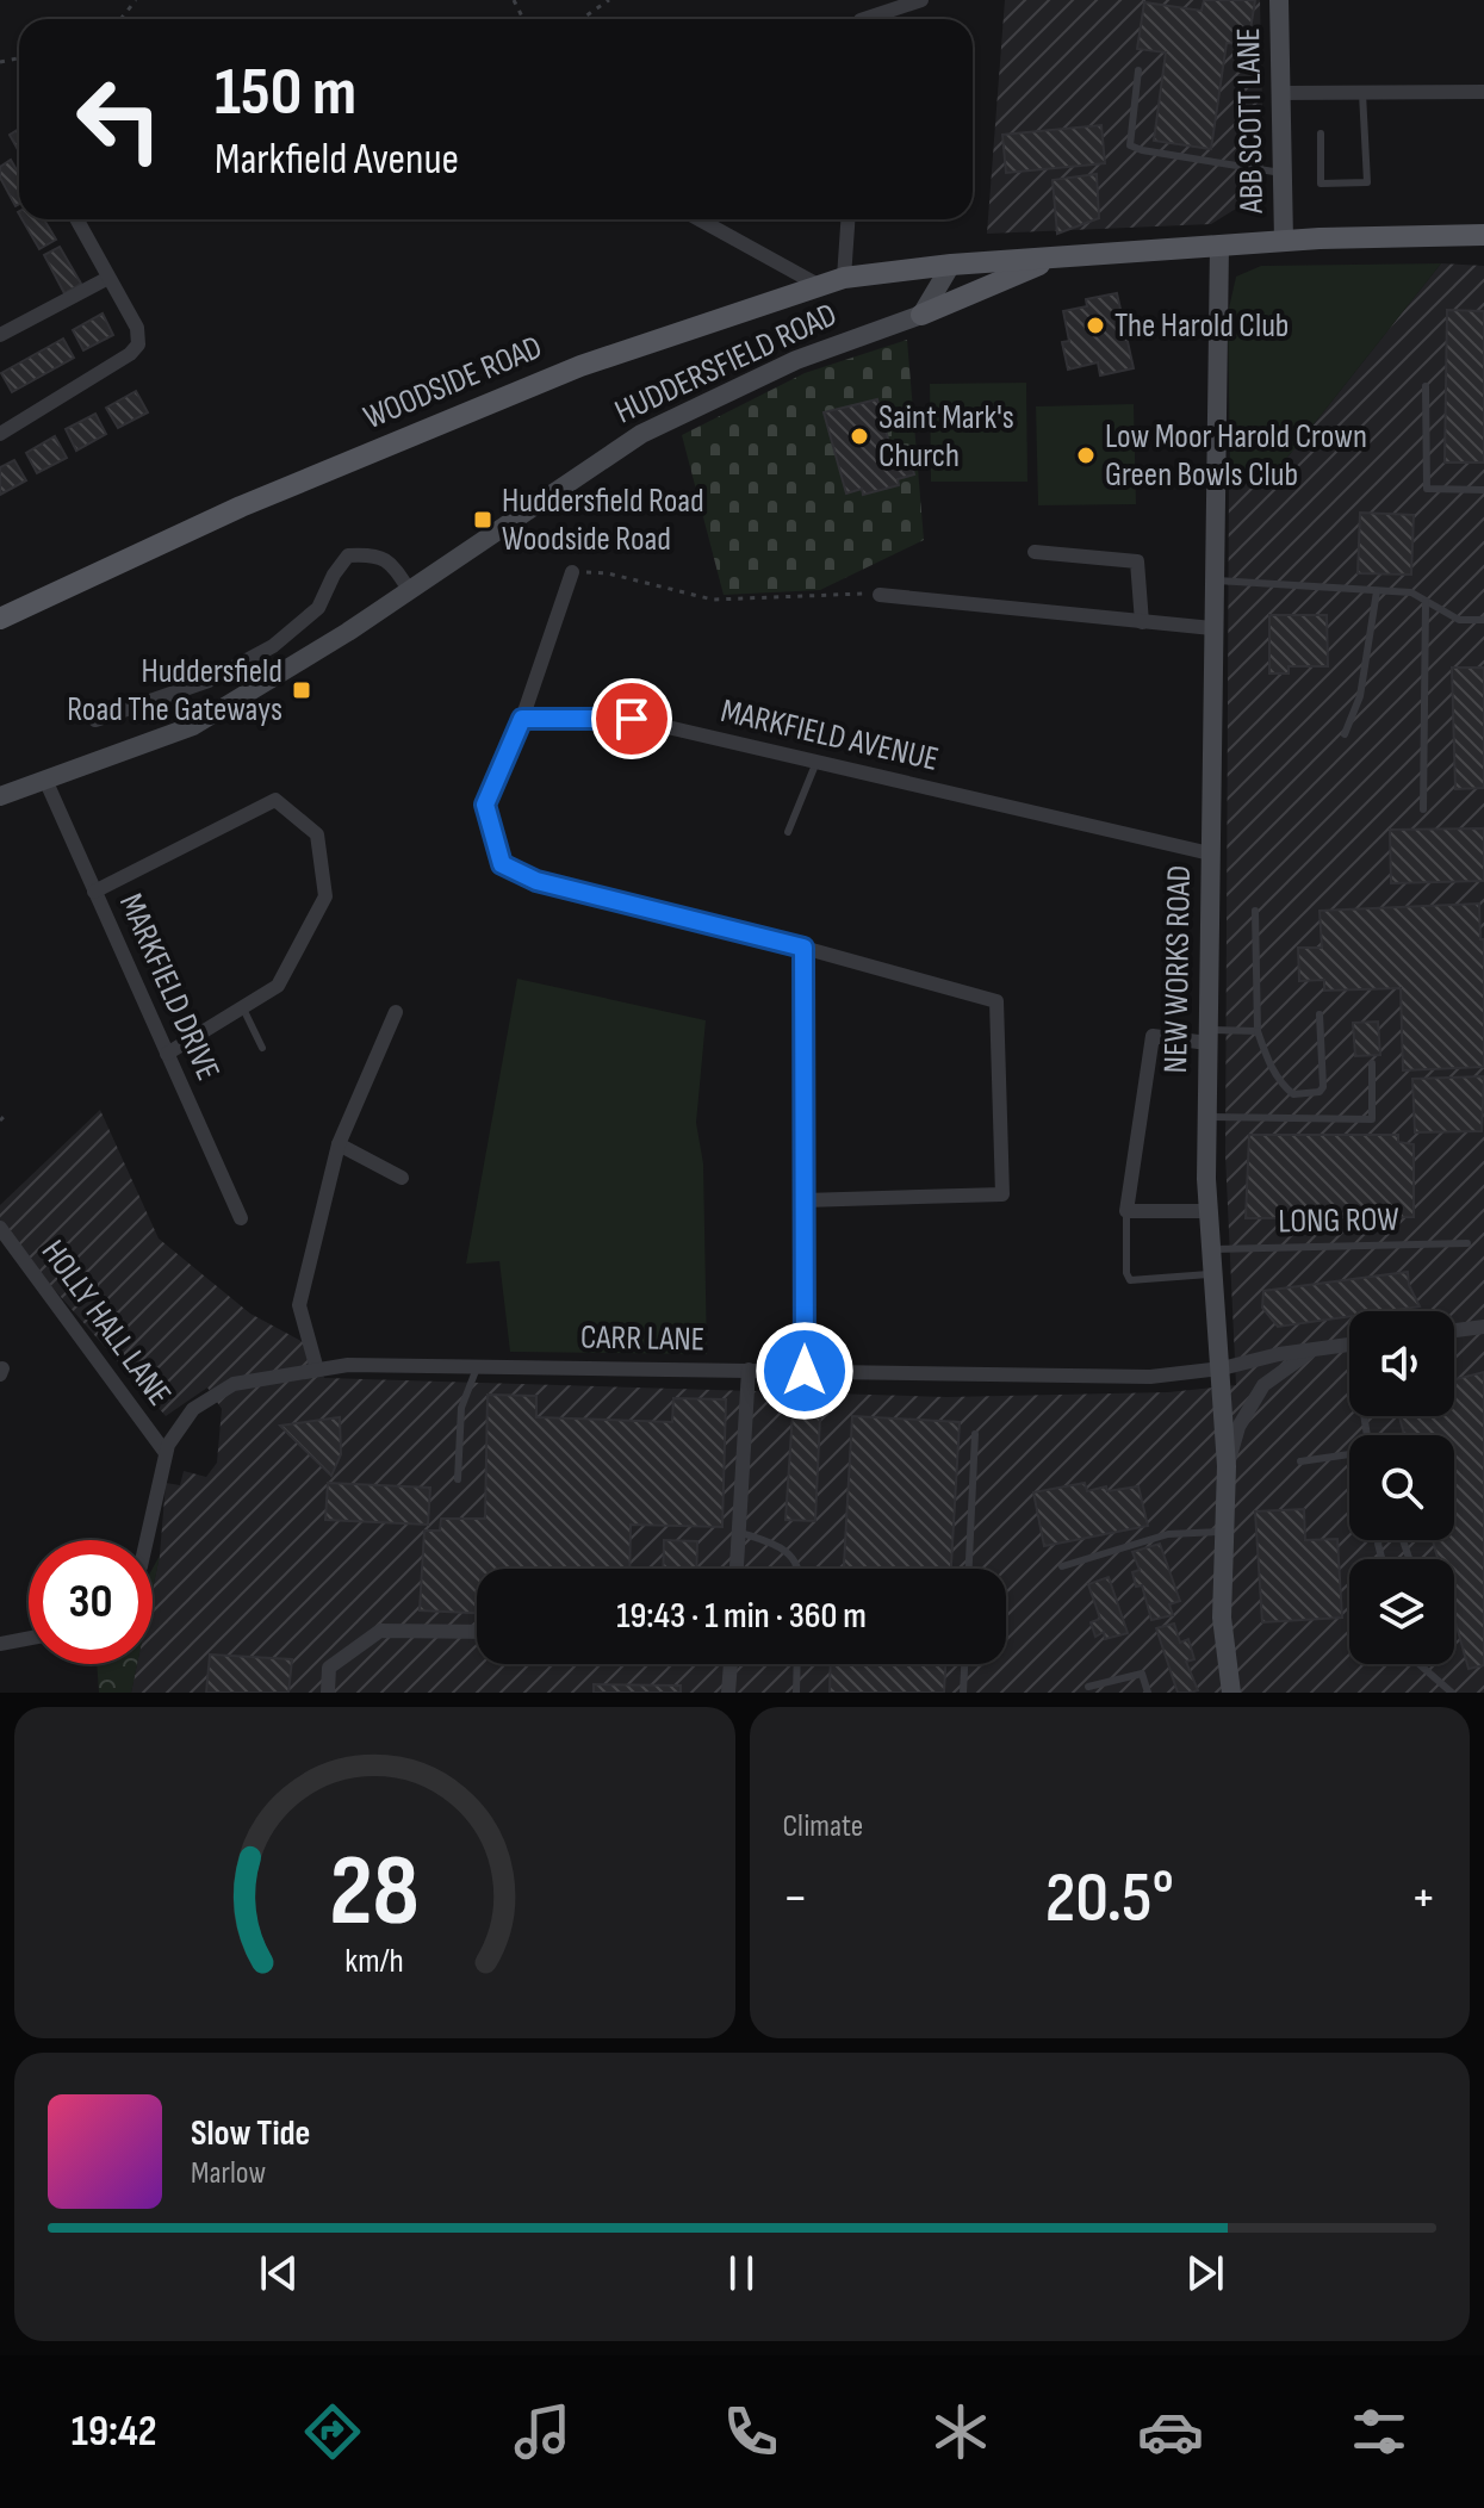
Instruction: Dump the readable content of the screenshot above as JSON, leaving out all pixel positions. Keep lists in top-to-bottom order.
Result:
{
  "streets": {
    "main road": ["WOODSIDE ROAD"],
    "street": [
      "ABB SCOTT LANE",
      "HUDDERSFIELD ROAD",
      "MARKFIELD AVENUE",
      "NEW WORKS ROAD",
      "MARKFIELD DRIVE",
      "HOLLY HALL LANE",
      "CARR LANE"
    ],
    "lane": ["LONG ROW"]
  },
  "crossings": [
    ["HUDDERSFIELD ROAD", "MARKFIELD DRIVE"],
    ["MARKFIELD AVENUE", "NEW WORKS ROAD"],
    ["NEW WORKS ROAD", "LONG ROW"],
    ["NEW WORKS ROAD", "CARR LANE"],
    ["HOLLY HALL LANE", "CARR LANE"]
  ],
  "places": {
    "other": ["The Harold Club", "Saint Mark's Church", "Low Moor Harold Crown Green Bowls Club"],
    "transit": ["Huddersfield Road Woodside Road", "Huddersfield Road The Gateways"]
  },
  "page": {
    "turn": ["150 m", "Markfield Avenue"],
    "limit": "30",
    "trip": "19:43 · 1 min · 360 m",
    "tile": "Climate",
    "heat": ["−", "20.5°", "+"],
    "song": ["Slow Tide", "Marlow"],
    "tabs": "19:42",
    "gauge": ["28", "km/h"]
  }
}
